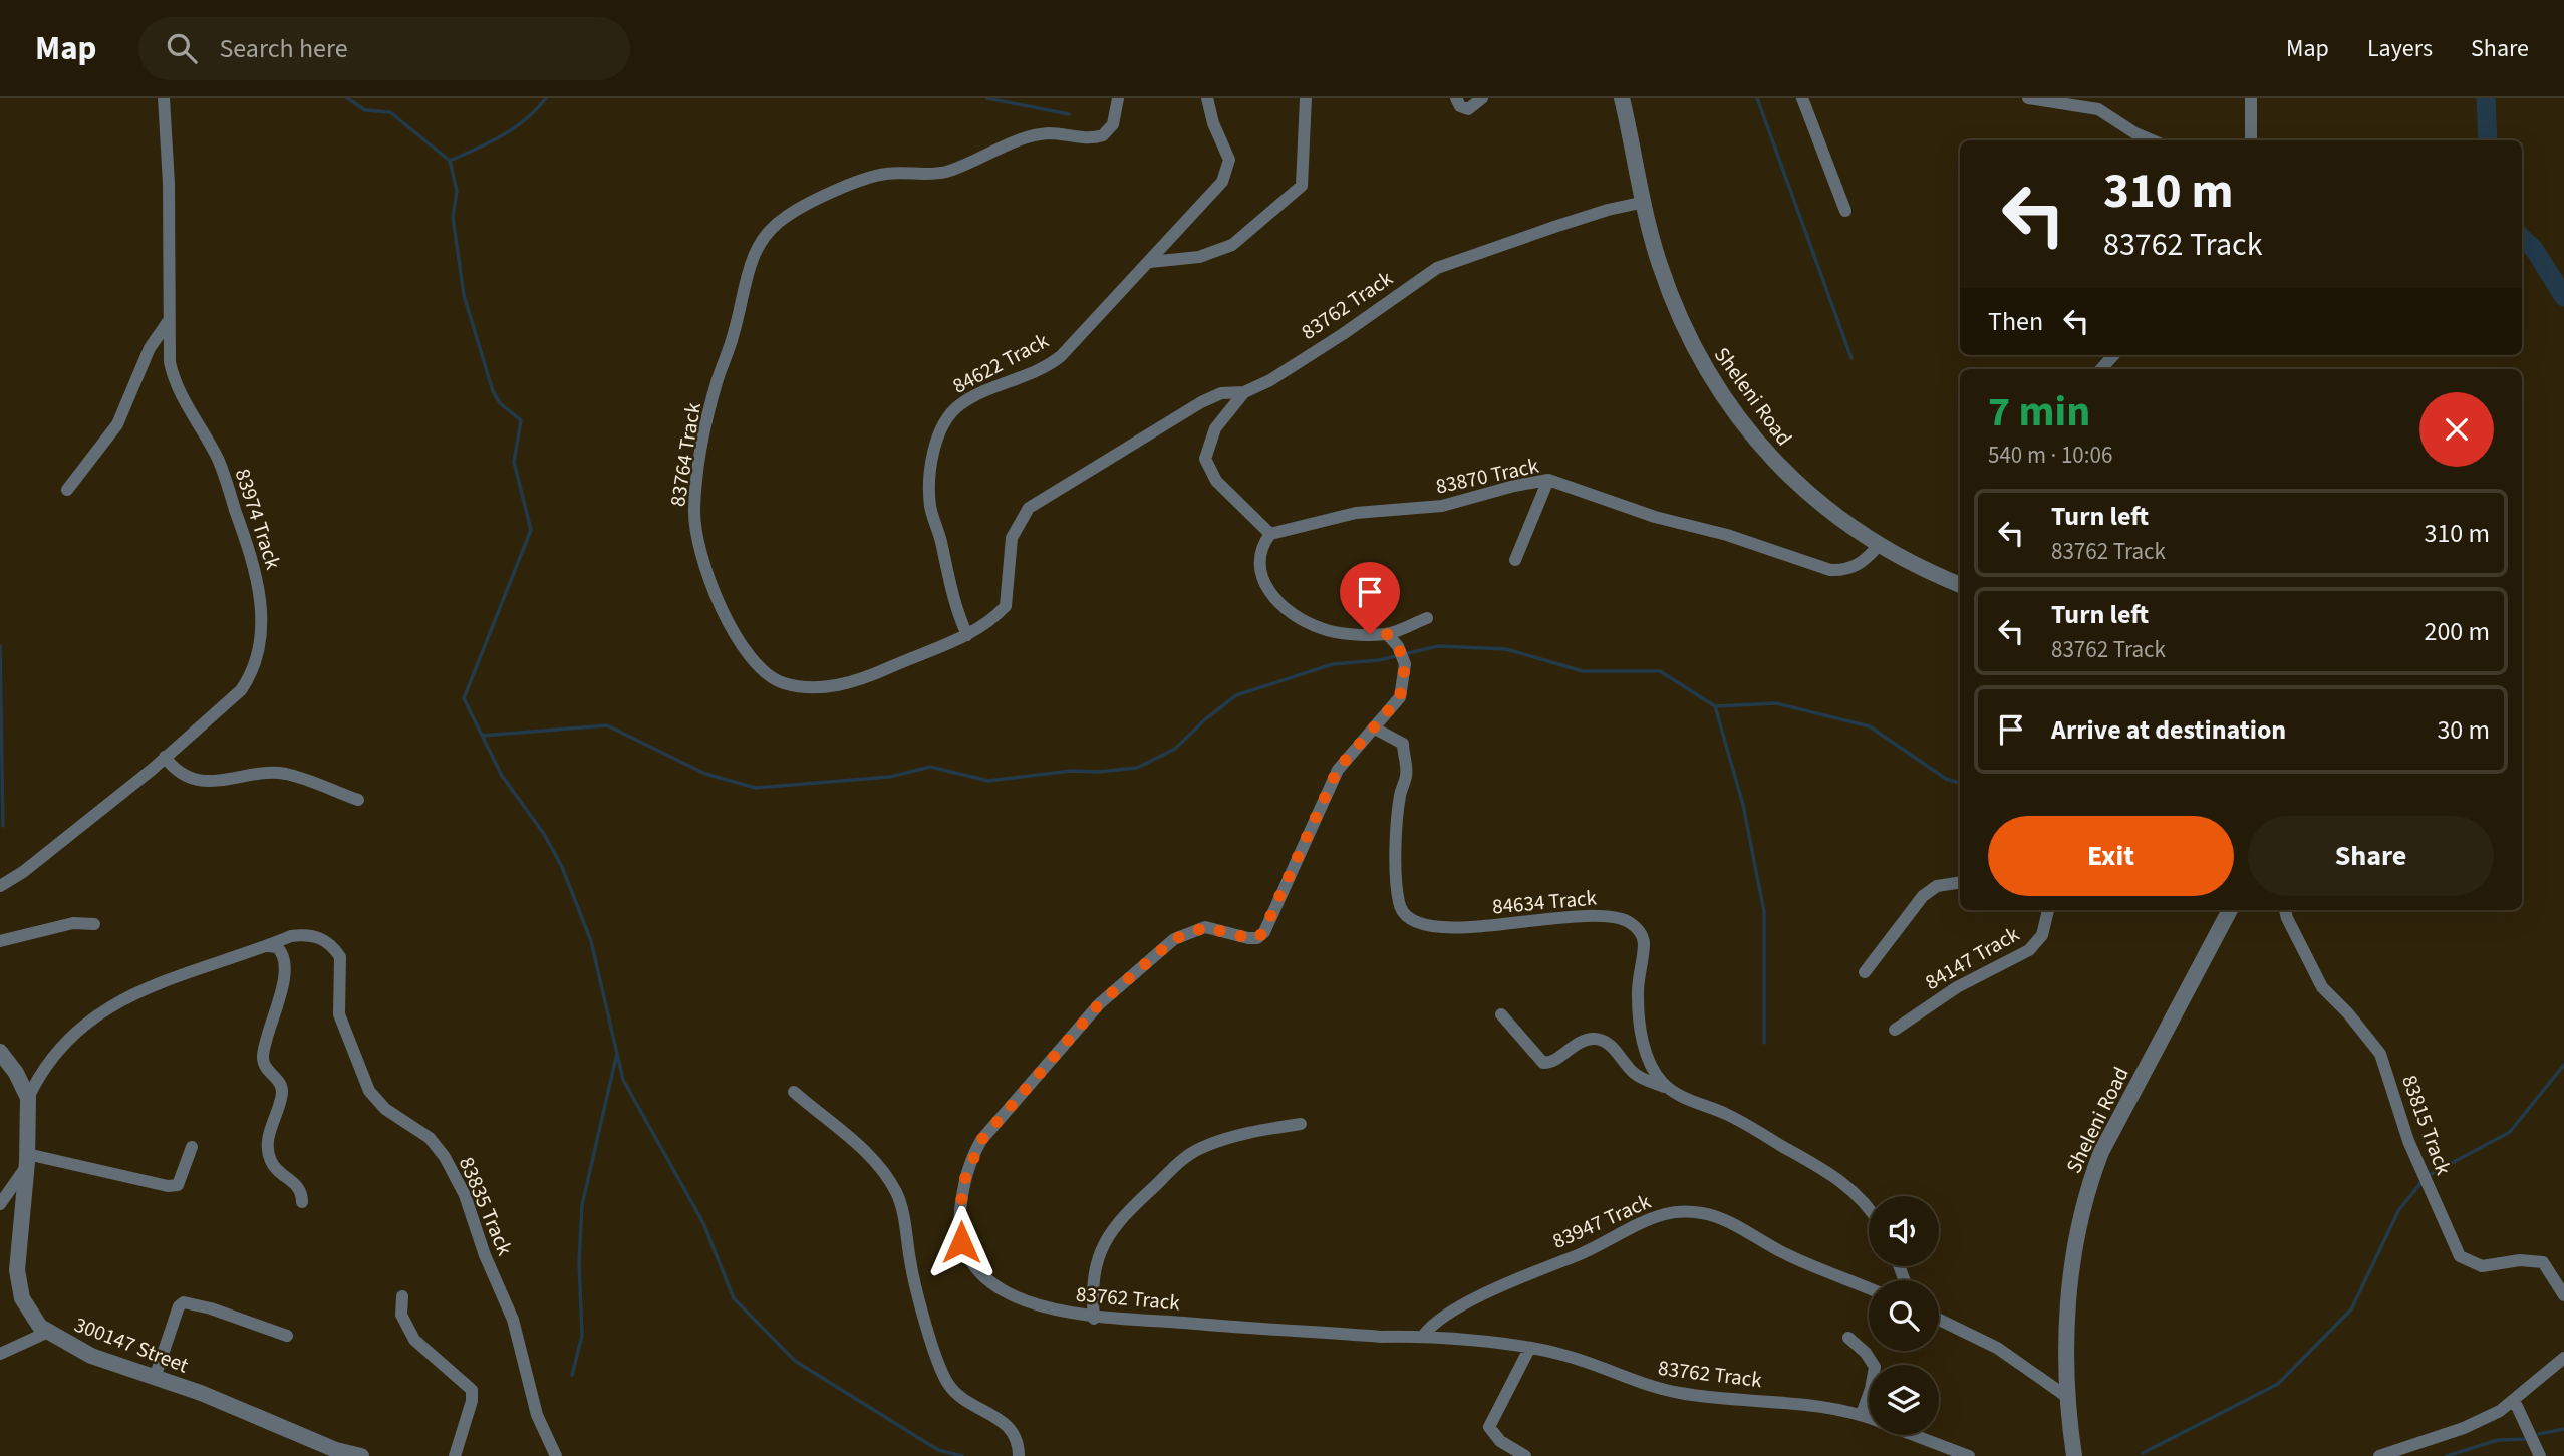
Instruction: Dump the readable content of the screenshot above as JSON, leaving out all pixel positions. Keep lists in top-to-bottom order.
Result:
{
  "streets": {
    "street": [
      "83762 Track",
      "84622 Track",
      "Sheleni Road",
      "83764 Track",
      "83870 Track",
      "83974 Track",
      "84634 Track",
      "84147 Track",
      "83815 Track",
      "83835 Track",
      "83947 Track",
      "300147 Street"
    ]
  },
  "crossings": [
    ["83762 Track", "Sheleni Road"],
    ["83762 Track", "83764 Track"],
    ["83762 Track", "83870 Track"],
    ["83762 Track", "84634 Track"],
    ["83762 Track", "83947 Track"],
    ["84622 Track", "83764 Track"],
    ["Sheleni Road", "83870 Track"],
    ["83835 Track", "300147 Street"]
  ],
  "page": {
    "header": "Map",
    "search": "Search here",
    "nav": ["Map", "Layers", "Share"],
    "turn": ["310 m", "83762 Track"],
    "then": "Then",
    "heading": ["7 min", "540 m · 10:06"],
    "list": [
      {
        "name": "Turn left",
        "note": "83762 Track",
        "value": "310 m"
      },
      {
        "name": "Turn left",
        "note": "83762 Track",
        "value": "200 m"
      },
      {
        "name": "Arrive at destination",
        "value": "30 m"
      }
    ],
    "buttons": ["Exit", "Share"]
  }
}
